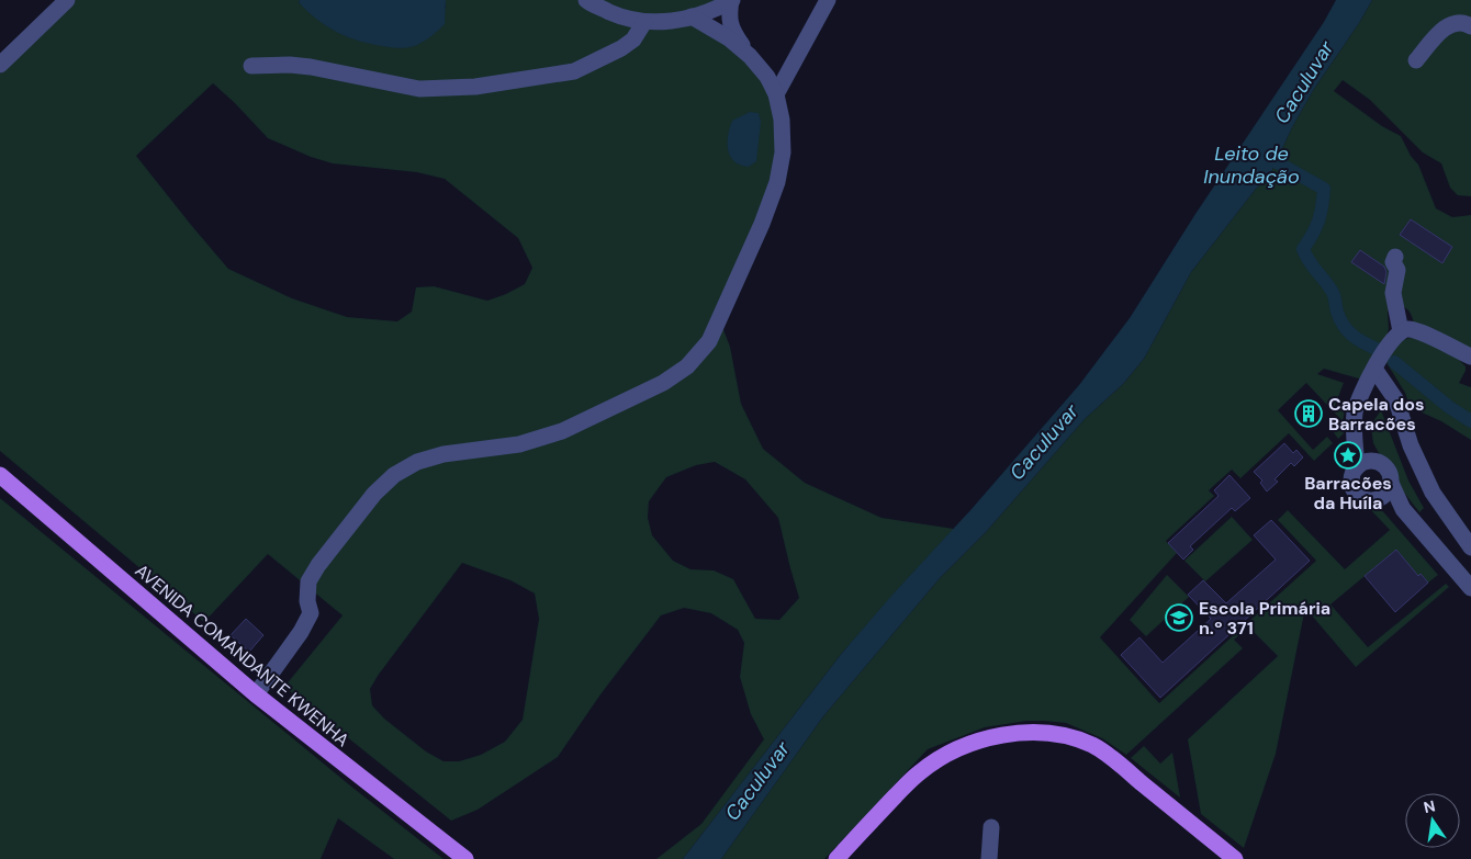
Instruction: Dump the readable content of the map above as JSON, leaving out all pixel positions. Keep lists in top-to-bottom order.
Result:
{
  "streets": {
    "main road": ["AVENIDA COMANDANTE KWENHA"]
  },
  "water": ["Caculuvar", "Leito de Inundação"],
  "places": {
    "building": ["Capela dos Barracões"],
    "place": ["Barracões da Huíla"],
    "school or university": ["Escola Primária n.º 371"]
  },
  "north": "top"
}
